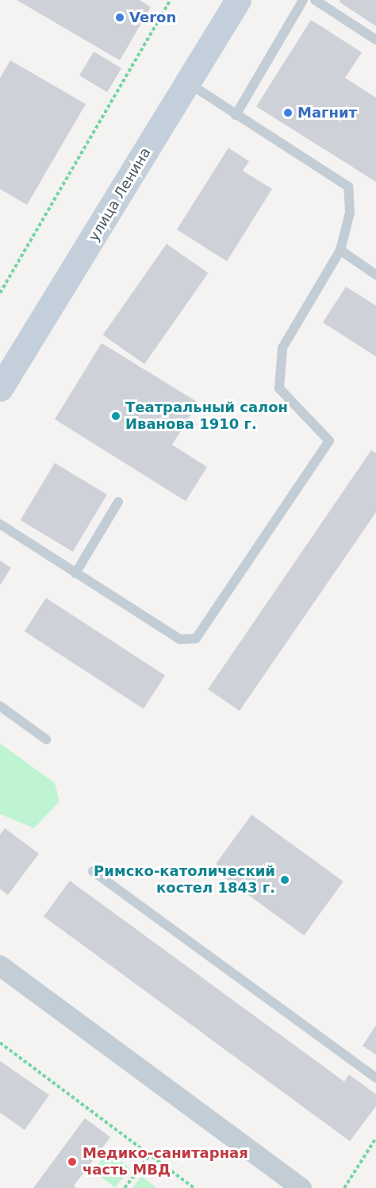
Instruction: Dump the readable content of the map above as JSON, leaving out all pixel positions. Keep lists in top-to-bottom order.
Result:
{
  "streets": {
    "main road": ["улица Ленина"]
  },
  "places": [
    "Veron",
    "Магнит",
    "Театральный салон Иванова 1910 г.",
    "Римско-католический костел 1843 г.",
    "Медико-санитарная часть МВД"
  ]
}
